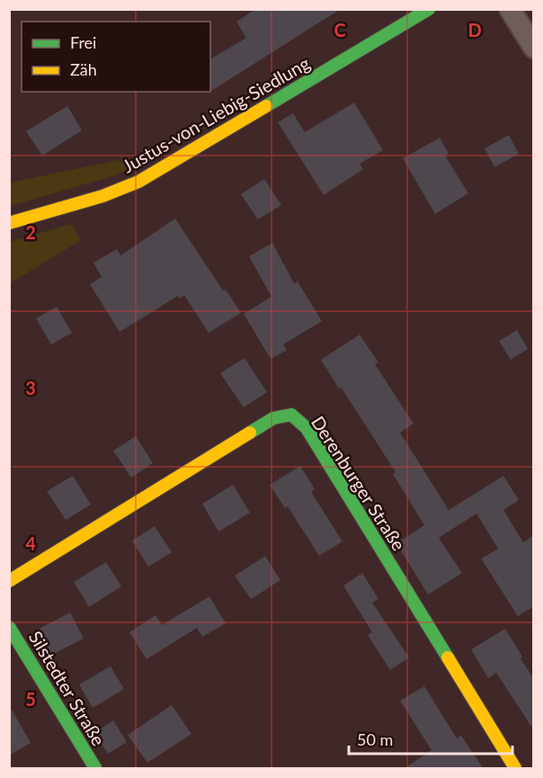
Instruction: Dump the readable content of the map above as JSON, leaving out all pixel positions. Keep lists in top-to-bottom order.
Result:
{
  "streets": {
    "street": ["Justus-von-Liebig-Siedlung", "Derenburger Straße", "Silstedter Straße"]
  },
  "legend": ["Frei", "Zäh"],
  "scale_bar": "50 m",
  "grid": {
    "columns": ["C", "D"],
    "rows": [
      "2",
      "3",
      "4",
      "5"
    ]
  }
}
